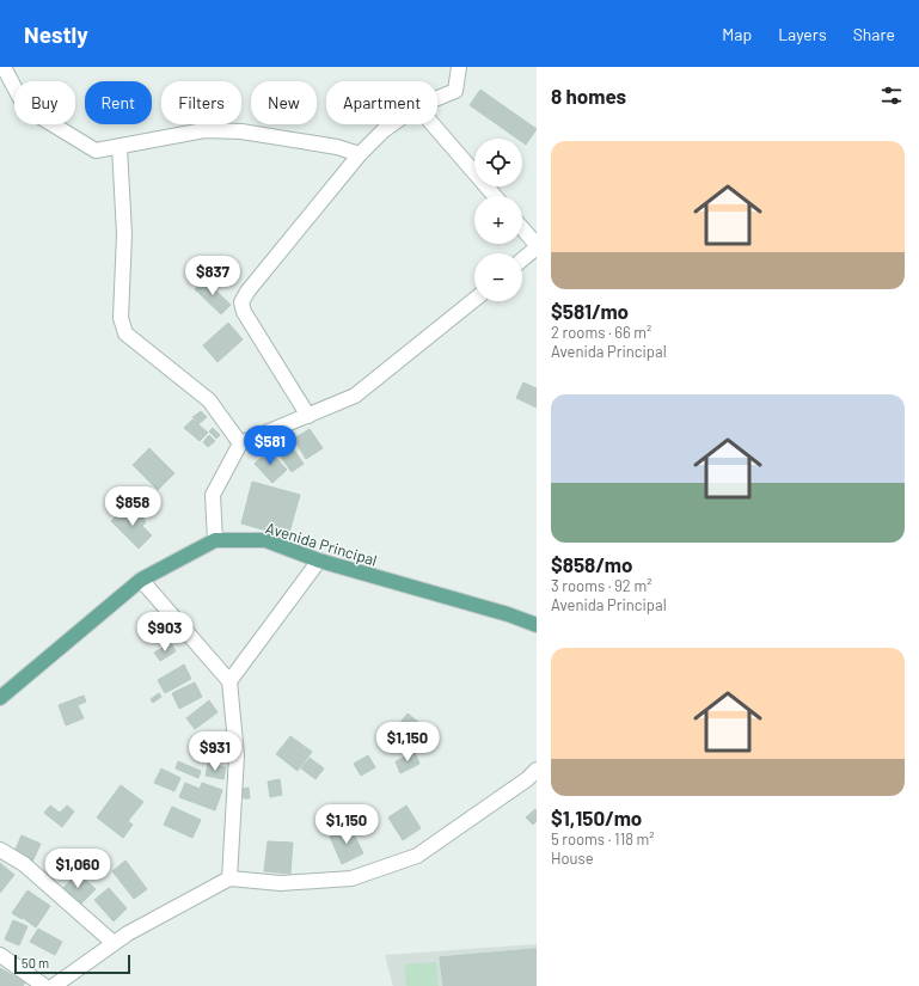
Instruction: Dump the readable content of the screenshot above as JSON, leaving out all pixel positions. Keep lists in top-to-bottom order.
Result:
{
  "streets": {
    "main road": ["Avenida Principal"]
  },
  "scale_bar": "50 m",
  "page": {
    "header": "Nestly",
    "nav": ["Map", "Layers", "Share"],
    "heading": "8 homes",
    "chip": [
      "Buy",
      "Rent",
      "Filters",
      "New",
      "Apartment"
    ],
    "list": [
      {
        "name": "$581/mo",
        "note": "2 rooms · 66 m² · Avenida Principal"
      },
      {
        "name": "$858/mo",
        "note": "3 rooms · 92 m² · Avenida Principal"
      },
      {
        "name": "$1,150/mo",
        "note": "5 rooms · 118 m² · House"
      }
    ],
    "map_buttons": ["+", "−"],
    "price": [
      "$837",
      "$581",
      "$858",
      "$903",
      "$1,150",
      "$931",
      "$1,150",
      "$1,060"
    ],
    "scale": "50 m"
  }
}
